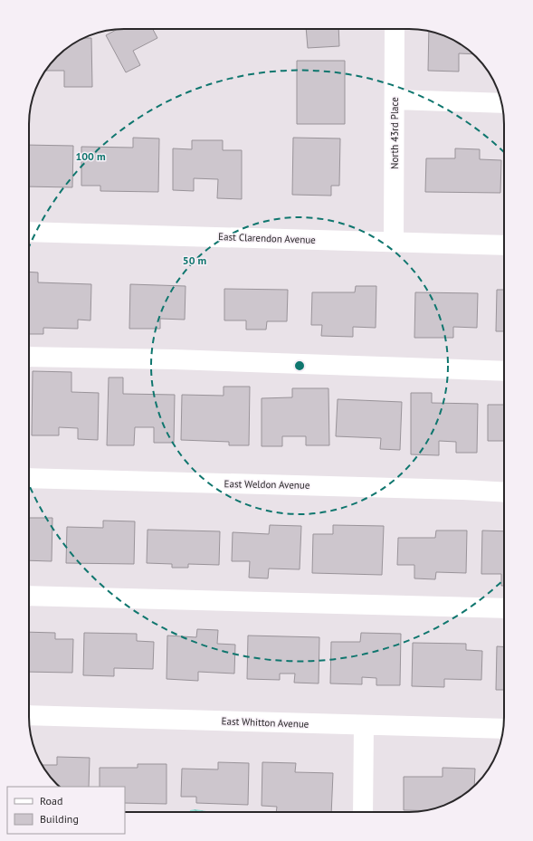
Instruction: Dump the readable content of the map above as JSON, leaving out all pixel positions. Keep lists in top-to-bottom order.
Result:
{
  "streets": {
    "street": [
      "North 43rd Place",
      "East Clarendon Avenue",
      "East Weldon Avenue",
      "East Whitton Avenue"
    ]
  },
  "crossings": [
    ["North 43rd Place", "East Clarendon Avenue"]
  ],
  "legend": ["Road", "Building"],
  "rings": ["100 m", "50 m"]
}
